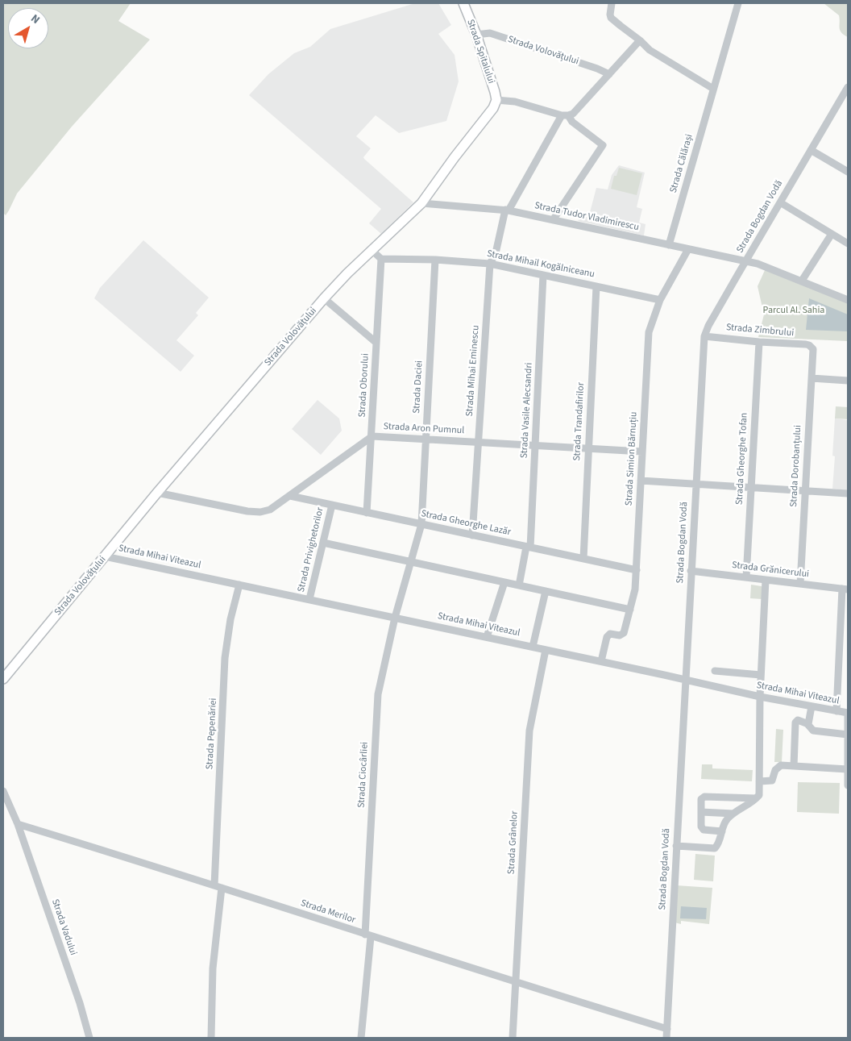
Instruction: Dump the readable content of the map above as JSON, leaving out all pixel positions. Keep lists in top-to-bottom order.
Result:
{
  "streets": {
    "main road": ["Strada Volovățului", "Strada Spitalului"],
    "street": [
      "Strada Călărași",
      "Strada Tudor Vladimirescu",
      "Strada Bogdan Vodă",
      "Strada Mihail Kogălniceanu",
      "Strada Zimbrului",
      "Strada Mihai Eminescu",
      "Strada Oborului",
      "Strada Daciei",
      "Strada Vasile Alecsandri",
      "Strada Trandafirilor",
      "Strada Aron Pumnul",
      "Strada Simion Bărnuțiu",
      "Strada Gheorghe Tofan",
      "Strada Dorobanțului",
      "Strada Gheorghe Lazăr",
      "Strada Privighetorilor",
      "Strada Mihai Viteazul",
      "Strada Grănicerului",
      "Strada Pepenăriei",
      "Strada Ciocârliei",
      "Strada Grânelor",
      "Strada Merilor",
      "Strada Vadului"
    ]
  },
  "crossings": [
    ["Strada Volovățului", "Strada Spitalului"],
    ["Strada Volovățului", "Strada Tudor Vladimirescu"],
    ["Strada Volovățului", "Strada Aron Pumnul"],
    ["Strada Volovățului", "Strada Mihai Viteazul"],
    ["Strada Călărași", "Strada Tudor Vladimirescu"],
    ["Strada Tudor Vladimirescu", "Strada Bogdan Vodă"],
    ["Strada Tudor Vladimirescu", "Strada Mihai Eminescu"],
    ["Strada Tudor Vladimirescu", "Strada Simion Bărnuțiu"],
    ["Strada Bogdan Vodă", "Strada Zimbrului"],
    ["Strada Bogdan Vodă", "Strada Mihai Viteazul"],
    ["Strada Bogdan Vodă", "Strada Grănicerului"],
    ["Strada Bogdan Vodă", "Strada Merilor"],
    ["Strada Mihail Kogălniceanu", "Strada Mihai Eminescu"],
    ["Strada Mihail Kogălniceanu", "Strada Oborului"],
    ["Strada Mihail Kogălniceanu", "Strada Daciei"],
    ["Strada Mihail Kogălniceanu", "Strada Vasile Alecsandri"],
    ["Strada Mihail Kogălniceanu", "Strada Trandafirilor"],
    ["Strada Mihail Kogălniceanu", "Strada Simion Bărnuțiu"],
    ["Strada Zimbrului", "Strada Gheorghe Tofan"],
    ["Strada Zimbrului", "Strada Dorobanțului"],
    ["Strada Mihai Eminescu", "Strada Aron Pumnul"],
    ["Strada Mihai Eminescu", "Strada Gheorghe Lazăr"],
    ["Strada Oborului", "Strada Aron Pumnul"],
    ["Strada Oborului", "Strada Gheorghe Lazăr"],
    ["Strada Daciei", "Strada Aron Pumnul"],
    ["Strada Daciei", "Strada Gheorghe Lazăr"],
    ["Strada Daciei", "Strada Ciocârliei"],
    ["Strada Vasile Alecsandri", "Strada Aron Pumnul"],
    ["Strada Vasile Alecsandri", "Strada Gheorghe Lazăr"],
    ["Strada Trandafirilor", "Strada Aron Pumnul"],
    ["Strada Trandafirilor", "Strada Gheorghe Lazăr"],
    ["Strada Aron Pumnul", "Strada Simion Bărnuțiu"],
    ["Strada Aron Pumnul", "Strada Gheorghe Lazăr"],
    ["Strada Simion Bărnuțiu", "Strada Gheorghe Lazăr"],
    ["Strada Simion Bărnuțiu", "Strada Mihai Viteazul"],
    ["Strada Gheorghe Tofan", "Strada Grănicerului"],
    ["Strada Dorobanțului", "Strada Grănicerului"],
    ["Strada Gheorghe Lazăr", "Strada Privighetorilor"],
    ["Strada Privighetorilor", "Strada Mihai Viteazul"],
    ["Strada Mihai Viteazul", "Strada Pepenăriei"],
    ["Strada Mihai Viteazul", "Strada Ciocârliei"],
    ["Strada Mihai Viteazul", "Strada Grânelor"],
    ["Strada Pepenăriei", "Strada Merilor"],
    ["Strada Ciocârliei", "Strada Merilor"],
    ["Strada Grânelor", "Strada Merilor"],
    ["Strada Merilor", "Strada Vadului"]
  ],
  "parks": ["Parcul Al. Sahia"],
  "north": "top right"
}
